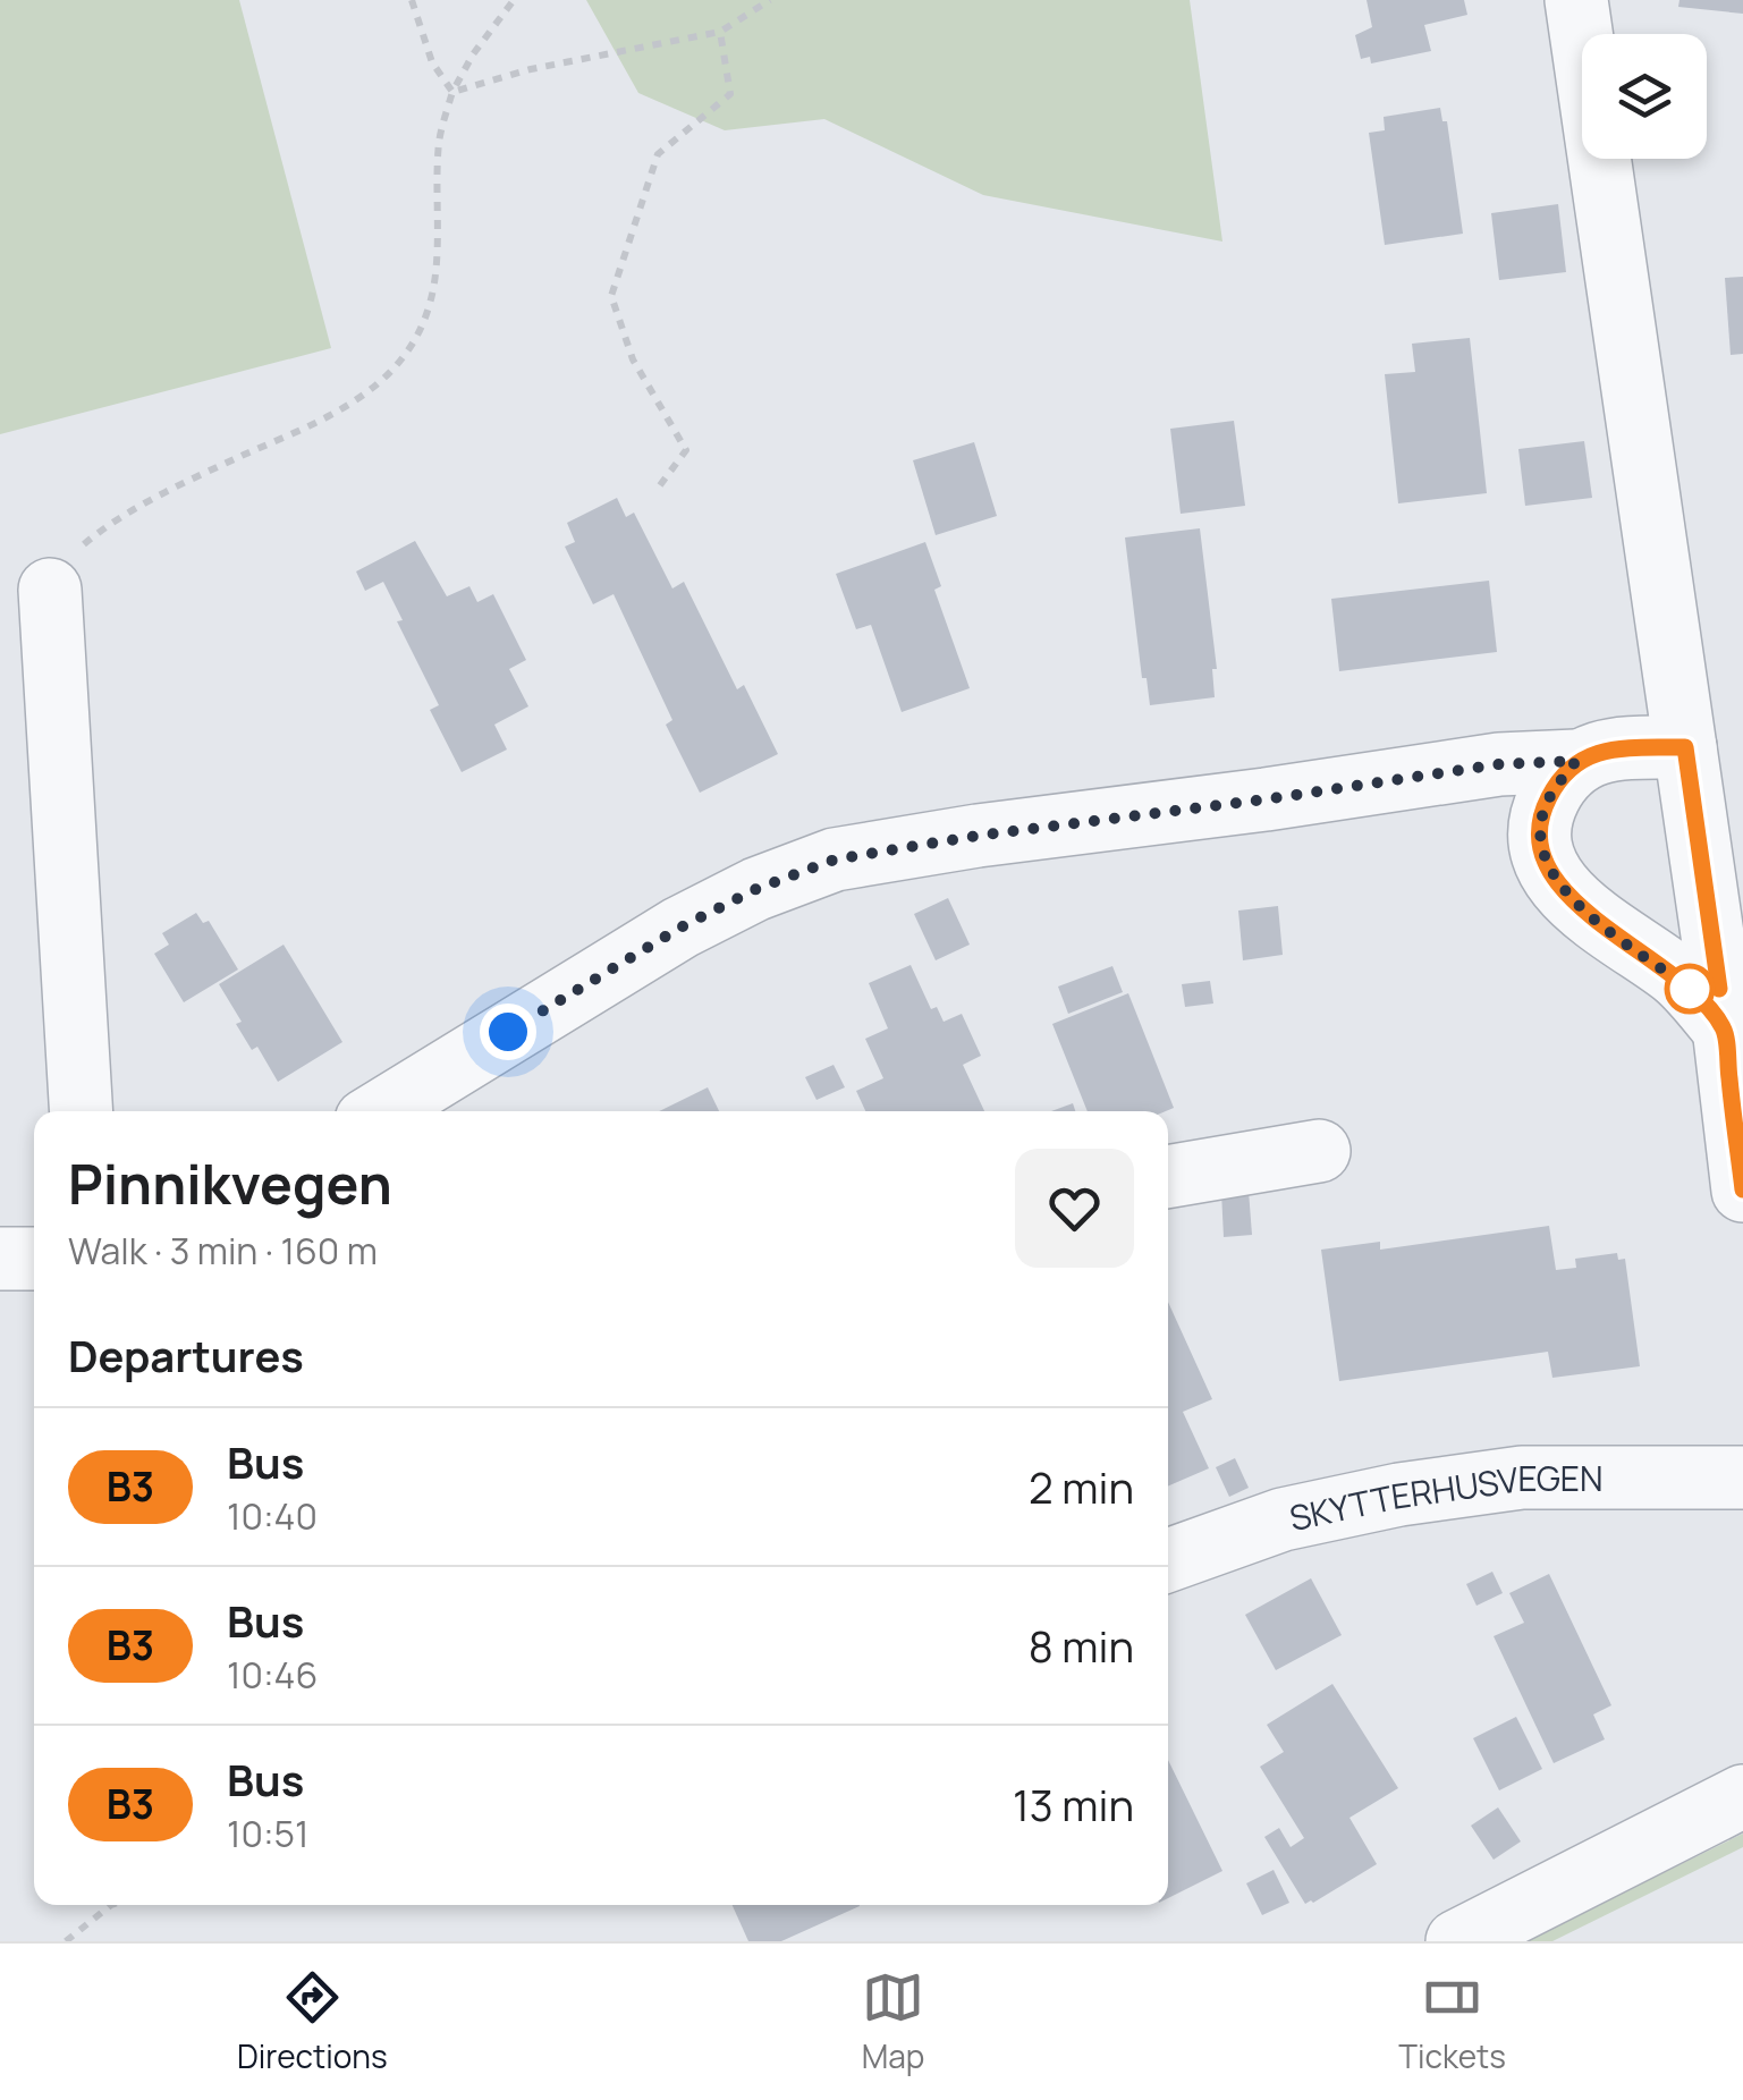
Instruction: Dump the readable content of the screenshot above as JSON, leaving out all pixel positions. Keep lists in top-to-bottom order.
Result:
{
  "streets": {
    "street": ["SKYTTERHUSVEGEN"]
  },
  "lines": ["bus line B3"],
  "page": {
    "heading": [
      ["Pinnikvegen", "Walk · 3 min · 160 m"],
      "Departures"
    ],
    "list": [
      {
        "mark": "B3",
        "name": "Bus",
        "note": "10:40",
        "value": "2 min"
      },
      {
        "mark": "B3",
        "name": "Bus",
        "note": "10:46",
        "value": "8 min"
      },
      {
        "mark": "B3",
        "name": "Bus",
        "note": "10:51",
        "value": "13 min"
      }
    ],
    "tabs": ["Directions", "Map", "Tickets"]
  }
}
